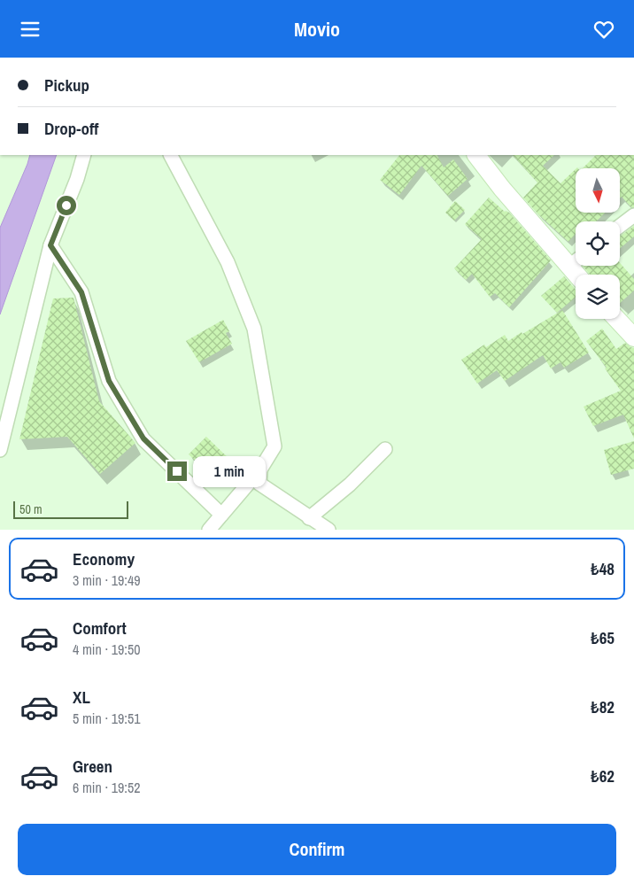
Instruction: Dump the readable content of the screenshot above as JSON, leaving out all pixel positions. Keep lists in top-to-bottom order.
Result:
{
  "scale_bar": "50 m",
  "north": "bottom",
  "page": {
    "header": "Movio",
    "banner": ["Pickup", "Drop-off"],
    "bubble": "1 min",
    "scale": "50 m",
    "list": [
      {
        "name": "Economy",
        "note": "3 min · 19:49",
        "value": "₺48"
      },
      {
        "name": "Comfort",
        "note": "4 min · 19:50",
        "value": "₺65"
      },
      {
        "name": "XL",
        "note": "5 min · 19:51",
        "value": "₺82"
      },
      {
        "name": "Green",
        "note": "6 min · 19:52",
        "value": "₺62"
      }
    ],
    "buttons": "Confirm"
  }
}
